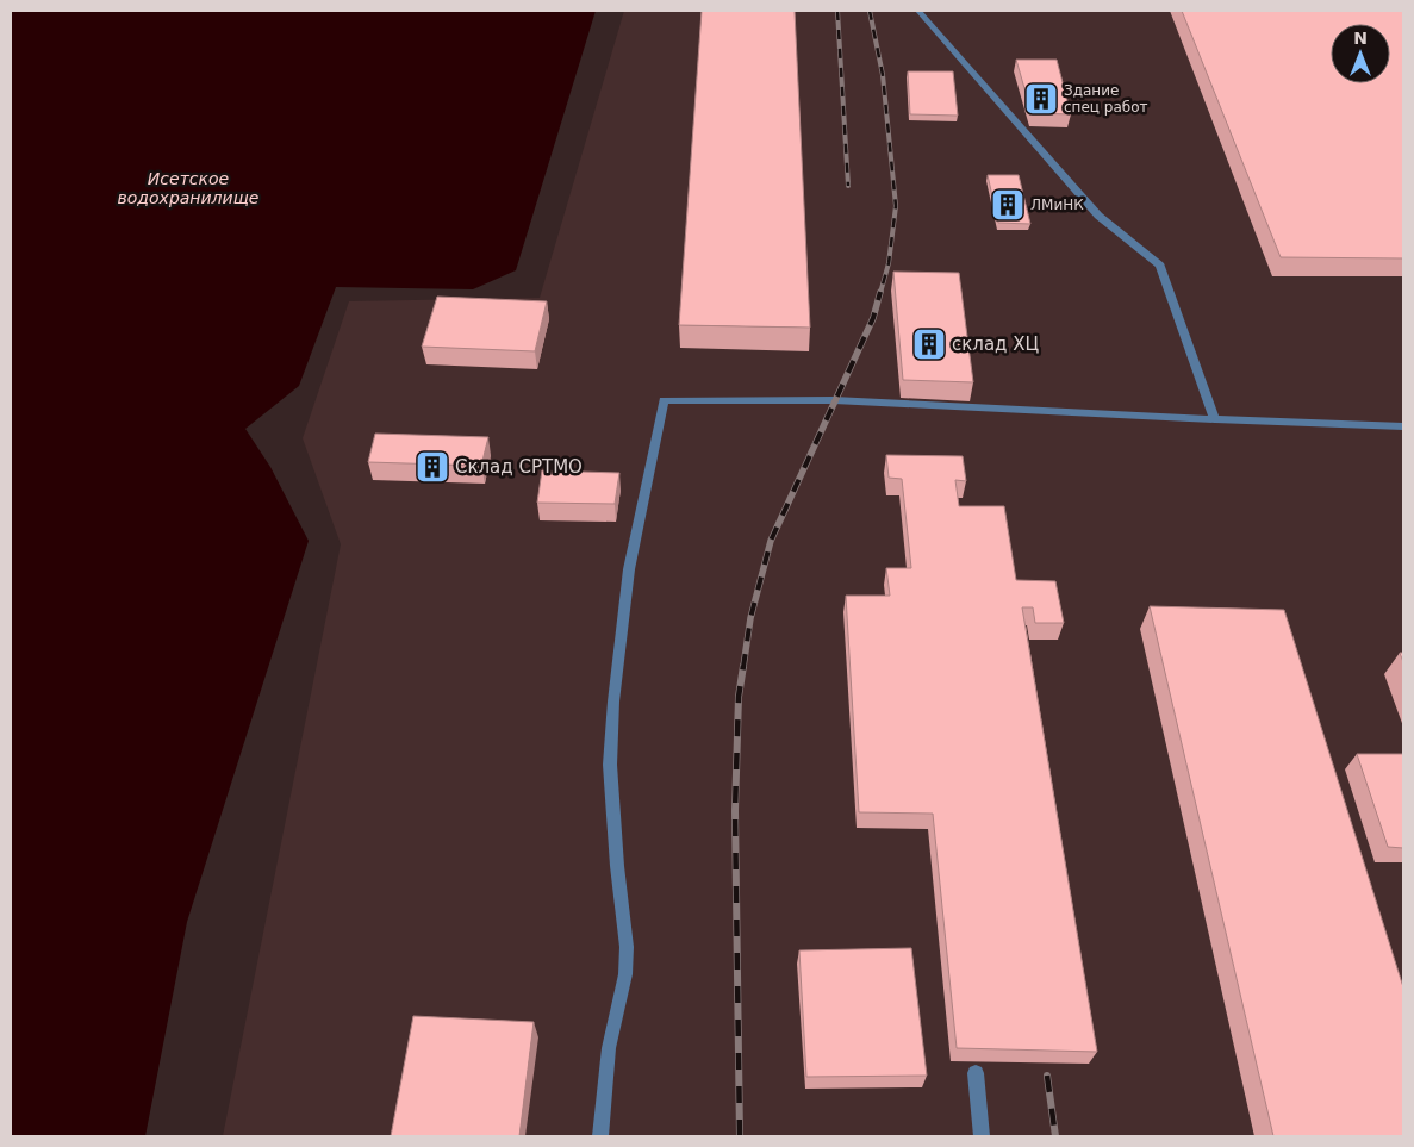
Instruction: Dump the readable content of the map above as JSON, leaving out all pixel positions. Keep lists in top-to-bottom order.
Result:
{
  "water": ["Исетское водохранилище"],
  "places": {
    "building": [
      "Здание спец работ",
      "ЛМиНК",
      "склад ХЦ",
      "Склад СРТМО"
    ]
  },
  "north": "top"
}
